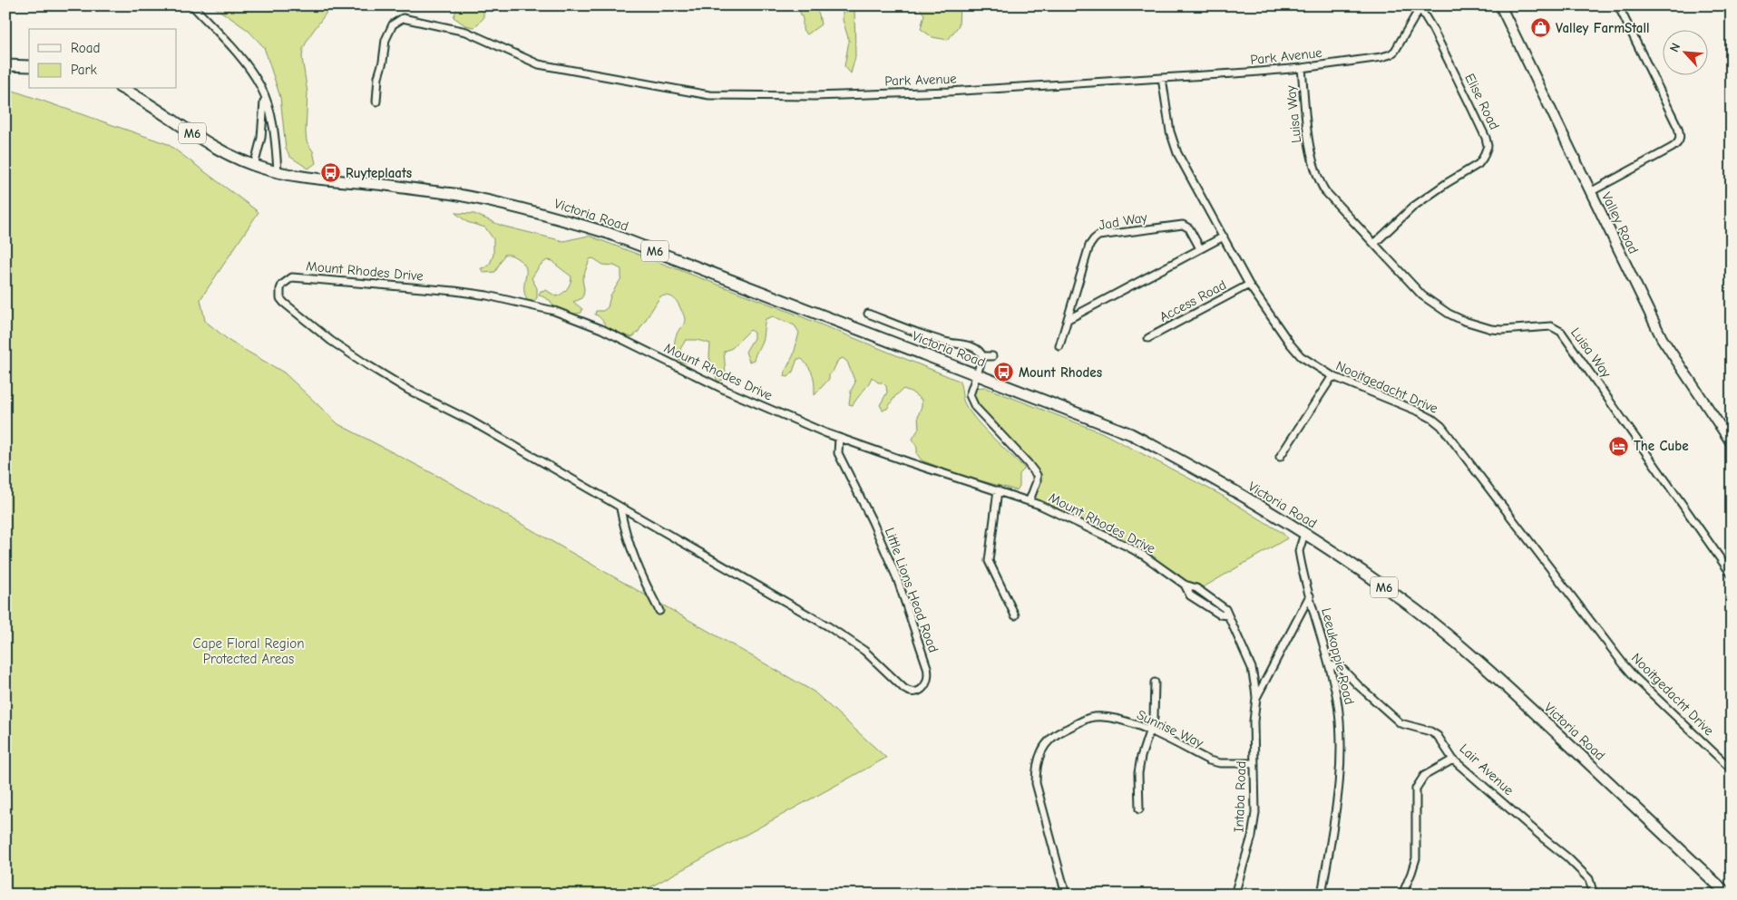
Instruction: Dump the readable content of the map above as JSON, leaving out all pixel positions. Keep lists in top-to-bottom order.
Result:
{
  "streets": {
    "main road": ["M6", "Victoria Road"],
    "street": [
      "Park Avenue",
      "Elise Road",
      "Luisa Way",
      "Jad Way",
      "Valley Road",
      "Mount Rhodes Drive",
      "Access Road",
      "Nooitgedacht Drive",
      "Little Lions Head Road",
      "Leeukoppie Road",
      "Sunrise Way",
      "Lair Avenue",
      "Intaba Road"
    ]
  },
  "crossings": [
    ["Park Avenue", "Elise Road"],
    ["Park Avenue", "Luisa Way"],
    ["Park Avenue", "Nooitgedacht Drive"],
    ["Elise Road", "Luisa Way"],
    ["Victoria Road", "Mount Rhodes Drive"],
    ["Victoria Road", "Leeukoppie Road"],
    ["Mount Rhodes Drive", "Little Lions Head Road"],
    ["Mount Rhodes Drive", "Intaba Road"],
    ["Access Road", "Nooitgedacht Drive"],
    ["Leeukoppie Road", "Lair Avenue"],
    ["Leeukoppie Road", "Intaba Road"],
    ["Sunrise Way", "Intaba Road"]
  ],
  "parks": ["Cape Floral Region Protected Areas"],
  "places": {
    "shop": ["Valley FarmStall"],
    "bus stop": ["Ruyteplaats", "Mount Rhodes"],
    "hotel": ["The Cube"]
  },
  "legend": ["Road", "Park"],
  "north": "top left"
}
